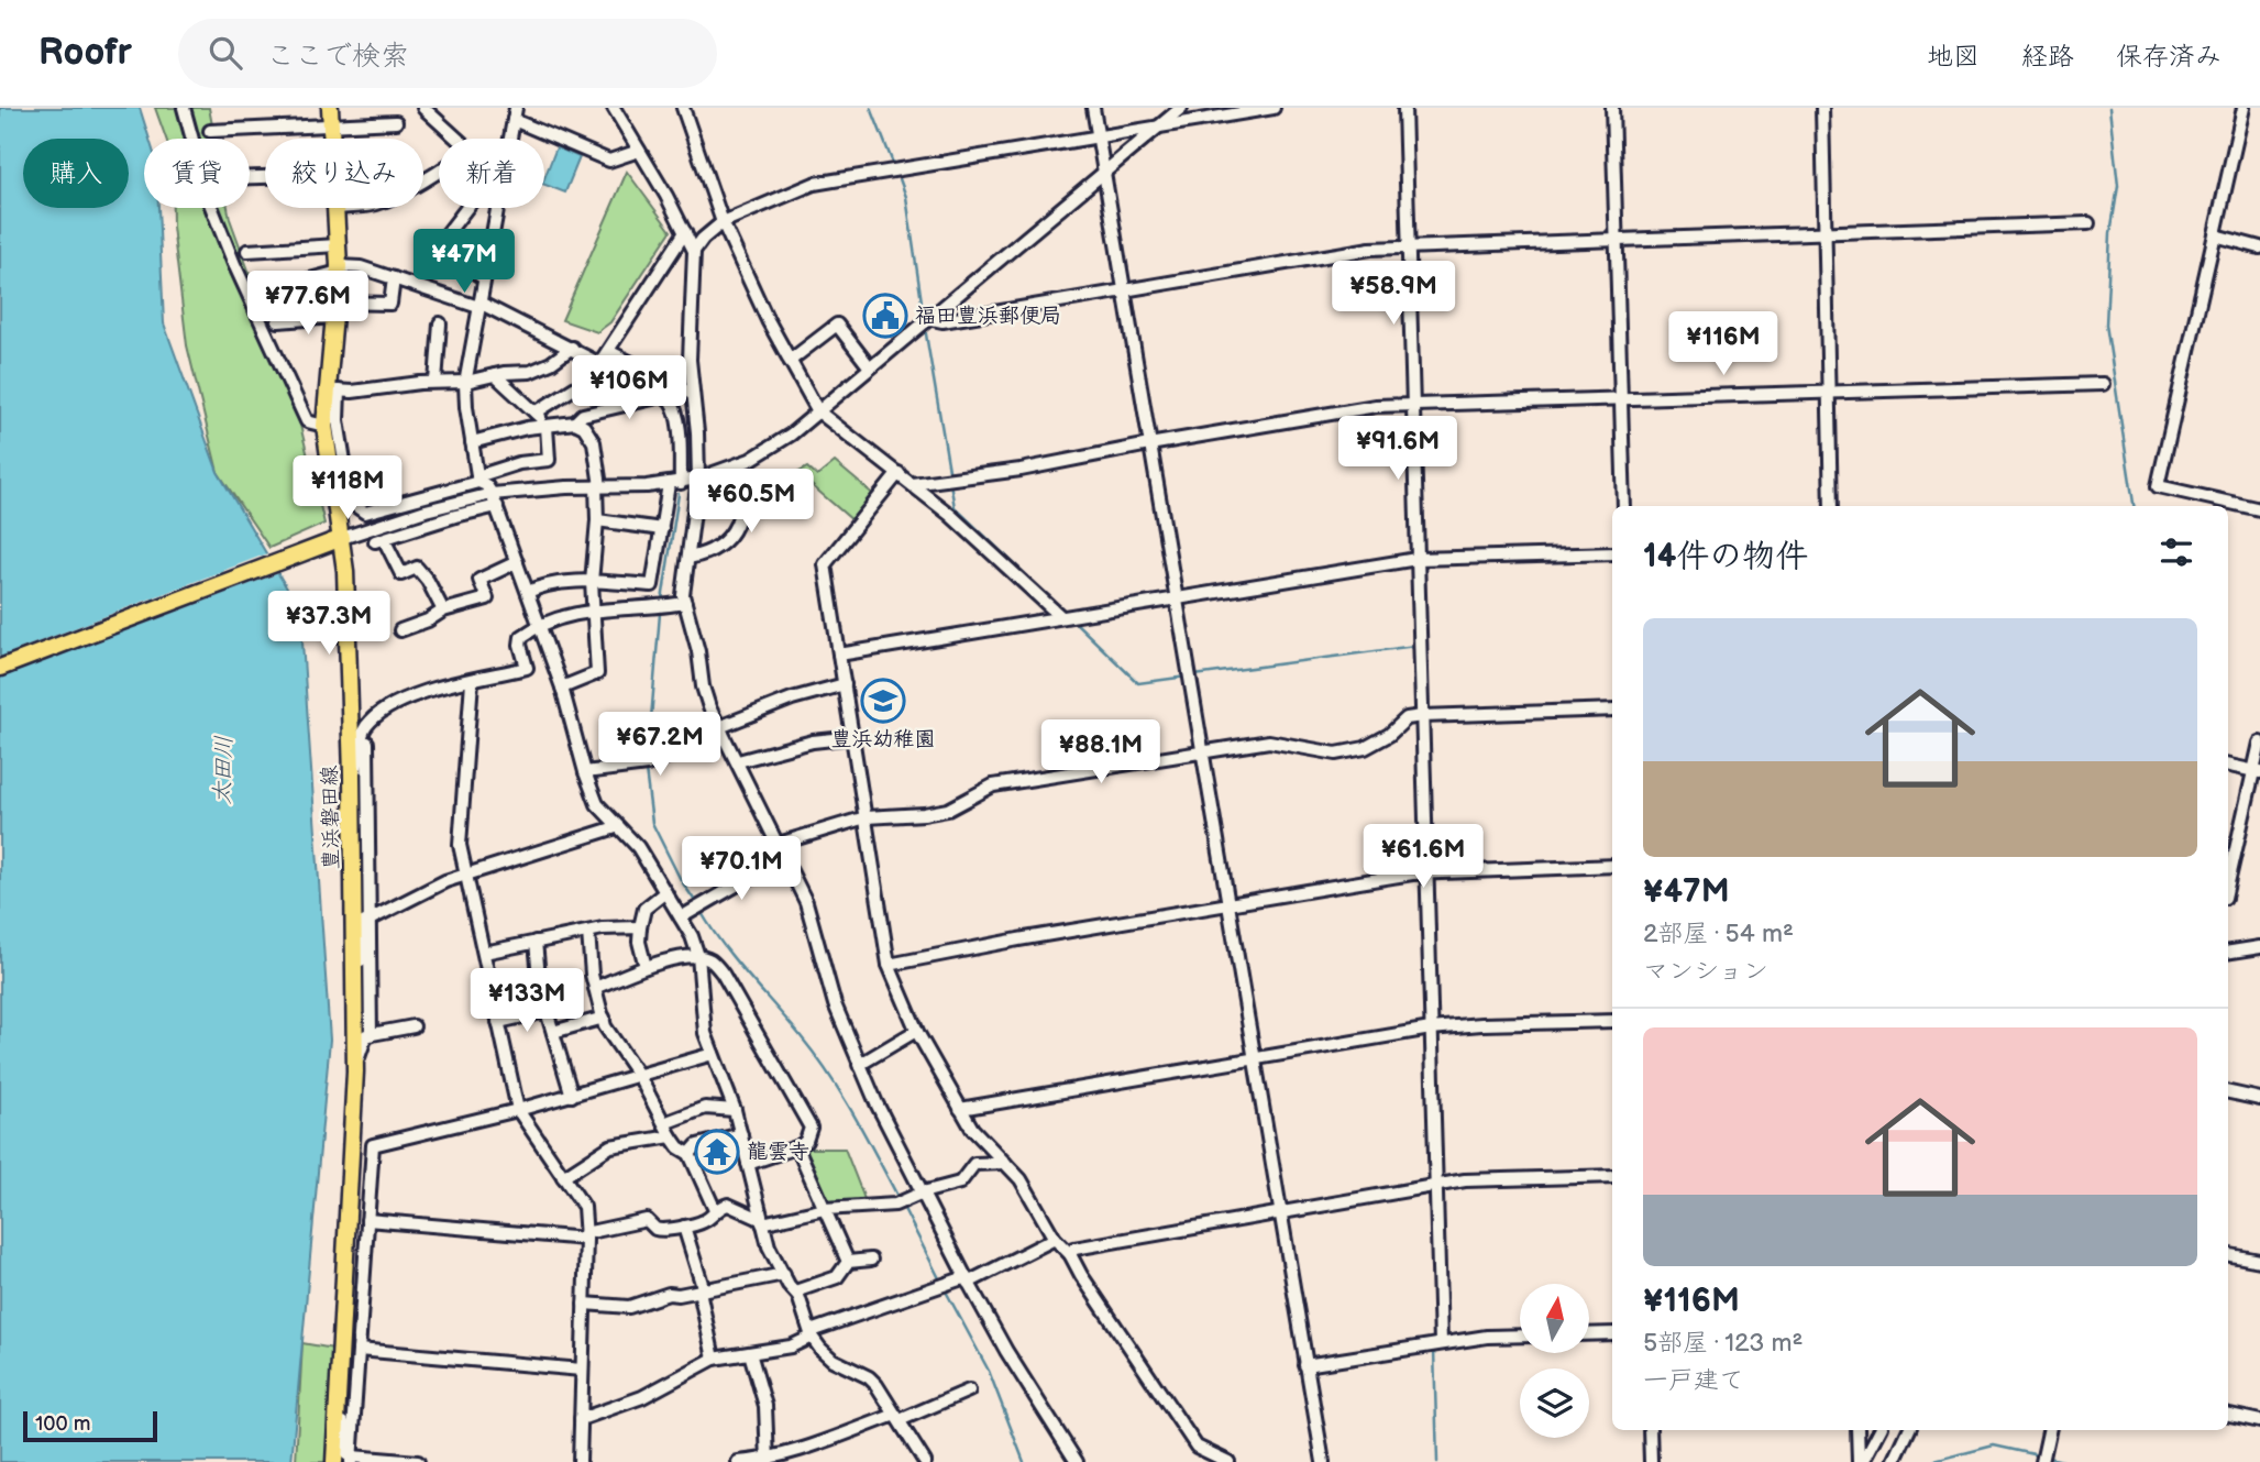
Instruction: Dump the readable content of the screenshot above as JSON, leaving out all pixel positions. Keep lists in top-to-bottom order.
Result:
{
  "streets": {
    "main road": ["豊浜磐田線"]
  },
  "water": ["太田川"],
  "places": {
    "public building": ["福田豊浜郵便局"],
    "school or university": ["豊浜幼稚園"],
    "temple": ["龍雲寺"]
  },
  "scale_bar": "100 m",
  "north": "top",
  "page": {
    "header": "Roofr",
    "search": "ここで検索",
    "nav": ["地図", "経路", "保存済み"],
    "chip": [
      "購入",
      "賃貸",
      "絞り込み",
      "新着"
    ],
    "price": [
      "¥47M",
      "¥58.9M",
      "¥77.6M",
      "¥116M",
      "¥106M",
      "¥91.6M",
      "¥118M",
      "¥60.5M",
      "¥37.3M",
      "¥67.2M",
      "¥88.1M",
      "¥61.6M",
      "¥70.1M",
      "¥133M"
    ],
    "heading": "14件の物件",
    "list": [
      {
        "name": "¥47M",
        "note": "2部屋 · 54 m² · マンション"
      },
      {
        "name": "¥116M",
        "note": "5部屋 · 123 m² · 一戸建て"
      }
    ],
    "scale": "100 m"
  }
}
